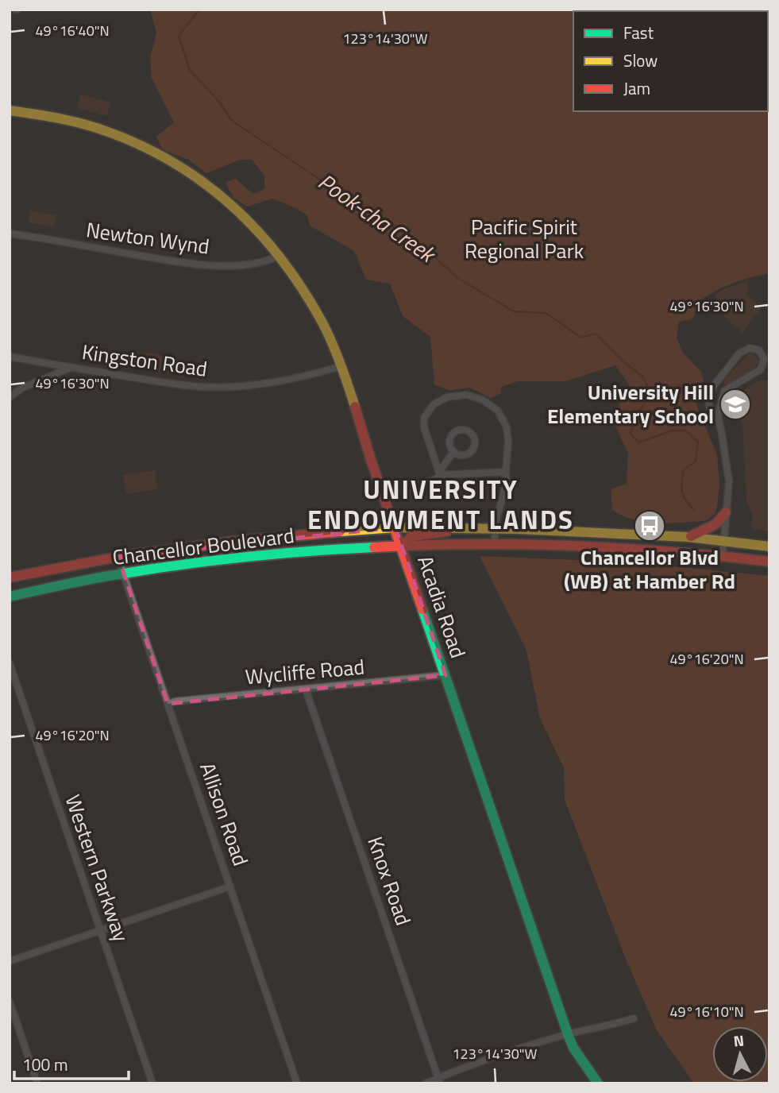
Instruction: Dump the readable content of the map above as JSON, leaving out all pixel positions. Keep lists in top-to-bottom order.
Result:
{
  "streets": {
    "main road": ["Chancellor Boulevard", "Acadia Road"],
    "street": [
      "Newton Wynd",
      "Kingston Road",
      "Wycliffe Road",
      "Allison Road",
      "Western Parkway",
      "Knox Road"
    ]
  },
  "crossings": [
    ["Newton Wynd", "Acadia Road"],
    ["Kingston Road", "Acadia Road"],
    ["Chancellor Boulevard", "Acadia Road"],
    ["Chancellor Boulevard", "Allison Road"],
    ["Acadia Road", "Wycliffe Road"],
    ["Wycliffe Road", "Allison Road"],
    ["Wycliffe Road", "Knox Road"]
  ],
  "districts": ["UNIVERSITY ENDOWMENT LANDS"],
  "water": ["Pook-cha Creek"],
  "parks": ["Pacific Spirit Regional Park"],
  "places": {
    "school or university": ["University Hill Elementary School"],
    "bus stop": ["Chancellor Blvd (WB) at Hamber Rd"]
  },
  "legend": ["Fast", "Slow", "Jam"],
  "scale_bar": "100 m",
  "north": "top",
  "coordinates": [
    "49°16'40\"N",
    "123°14'30\"W",
    "49°16'30\"N",
    "49°16'20\"N",
    "49°16'10\"N"
  ]
}
